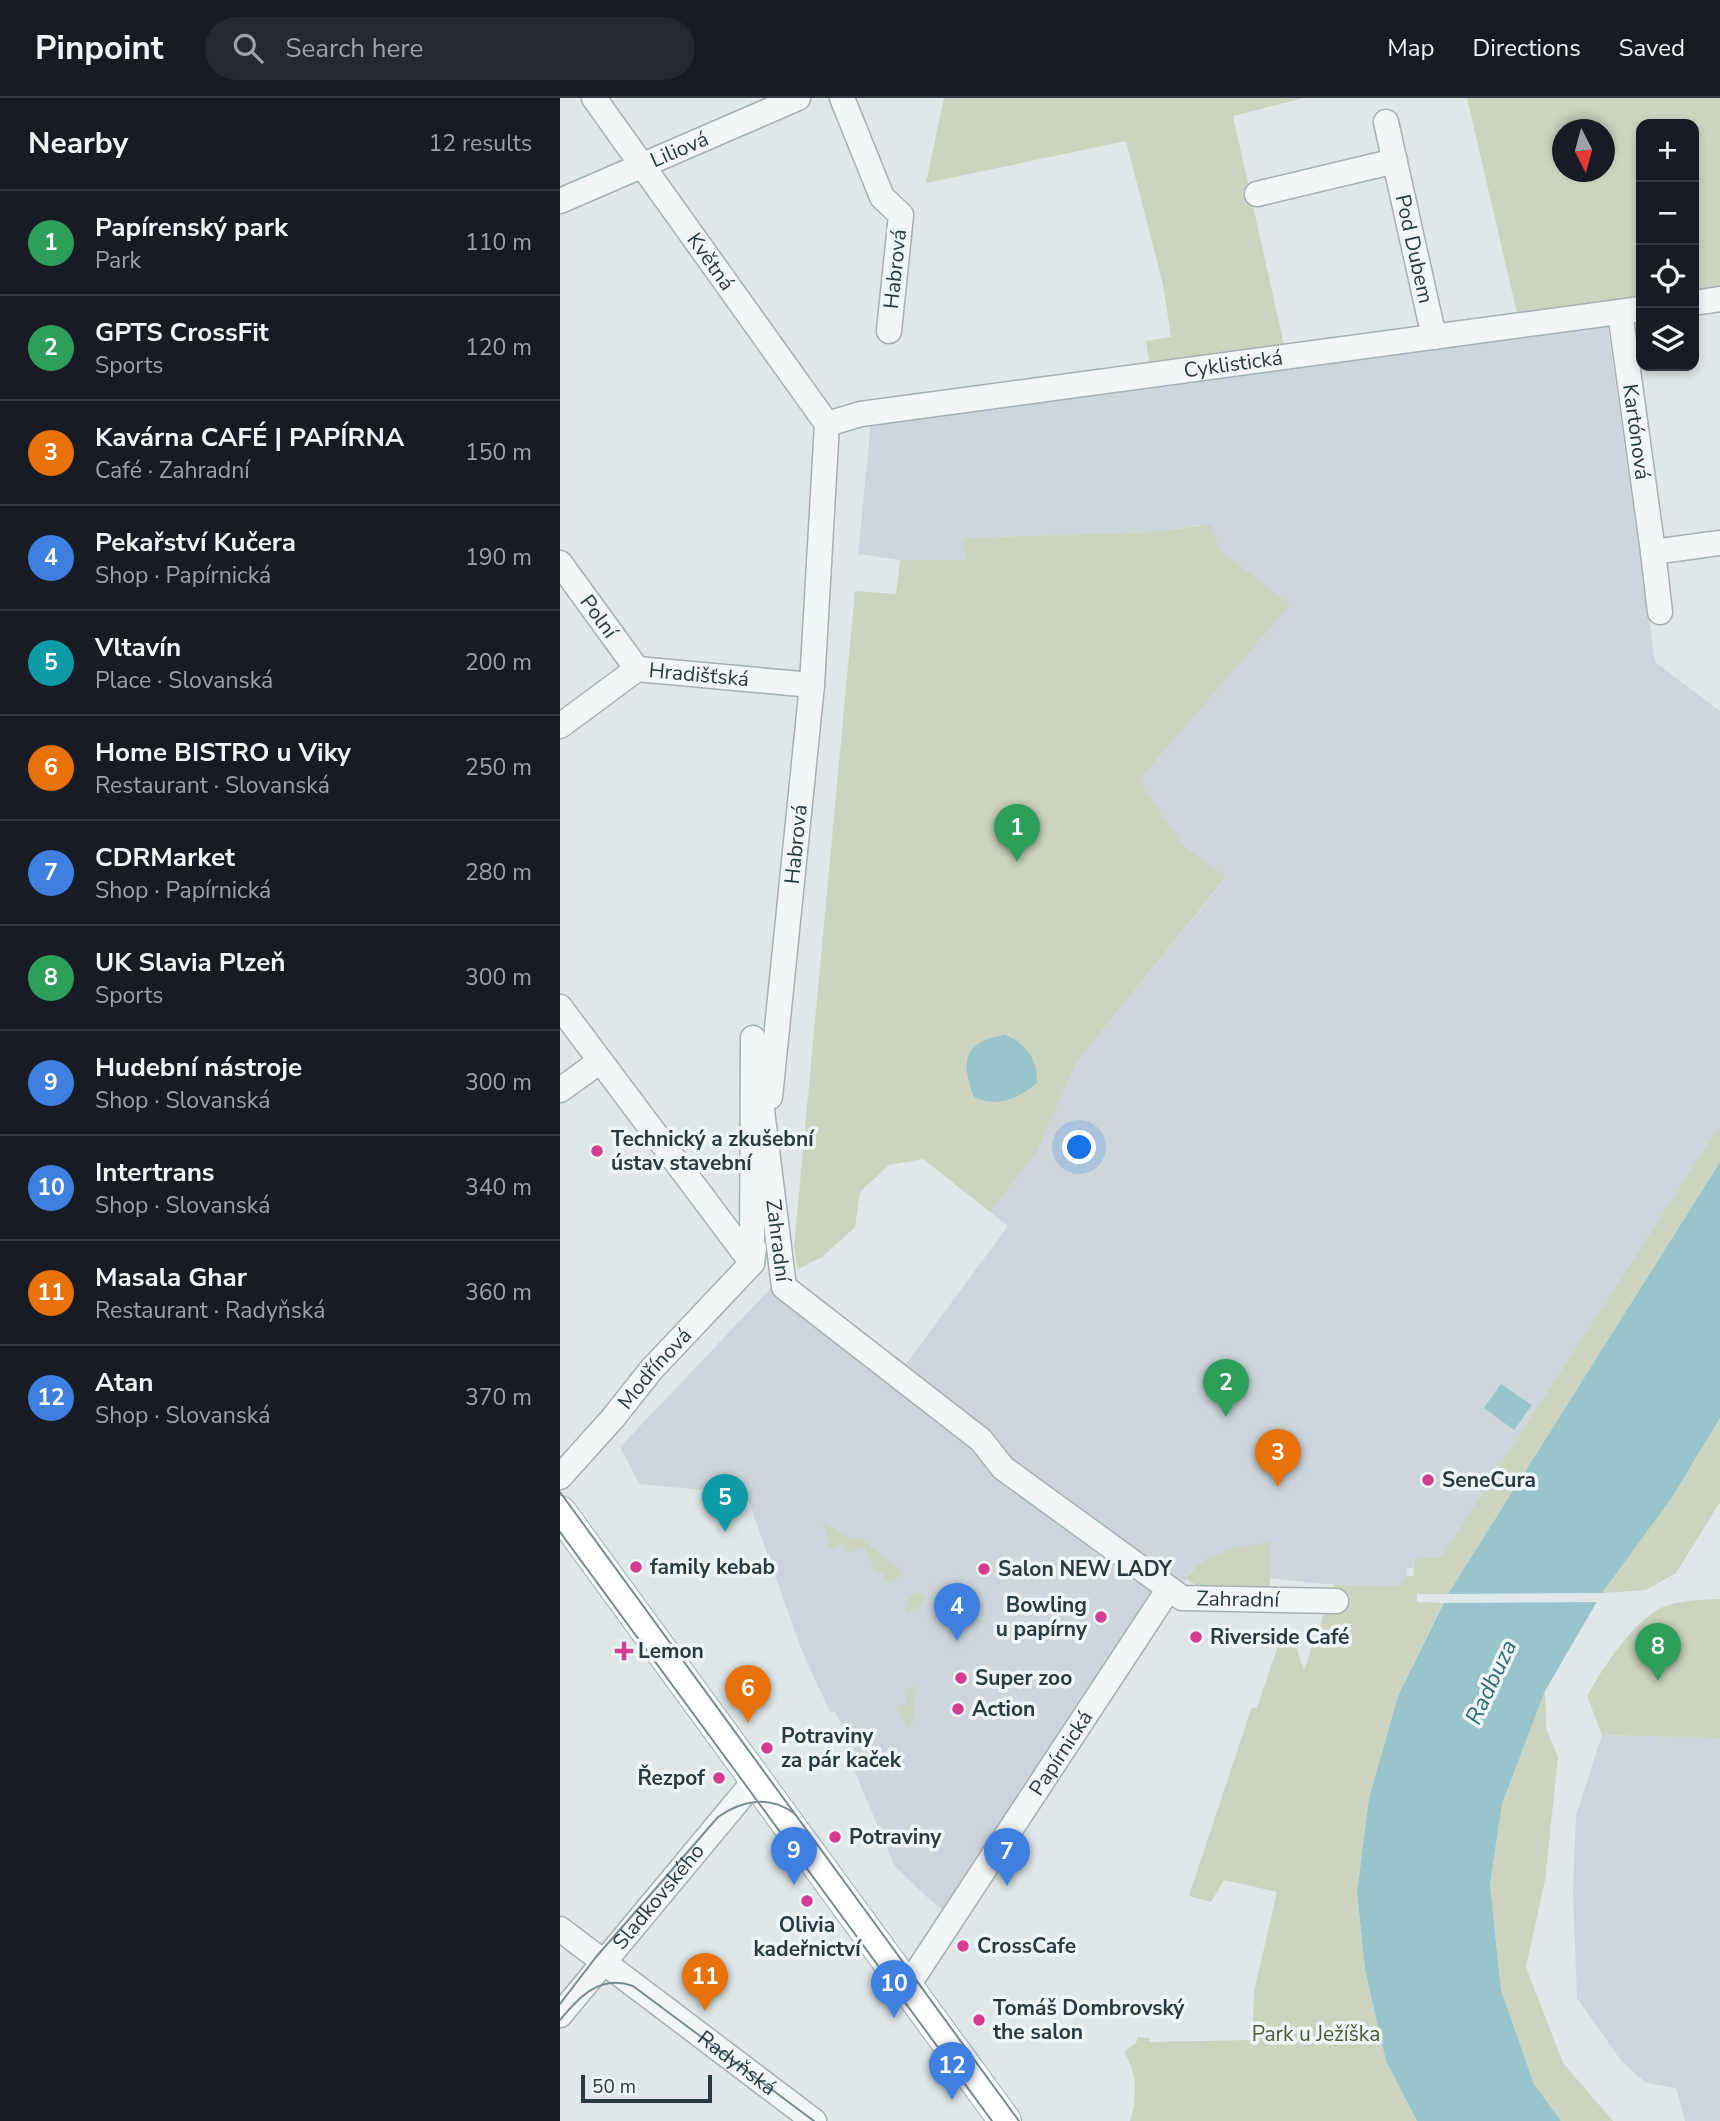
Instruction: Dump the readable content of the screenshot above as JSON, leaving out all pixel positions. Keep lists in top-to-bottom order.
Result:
{
  "streets": {
    "street": [
      "Liliová",
      "Pod Dubem",
      "Květná",
      "Habrová",
      "Cyklistická",
      "Kartónová",
      "Polní",
      "Hradišťská",
      "Zahradní",
      "Modřínová",
      "Papírnická",
      "Sladkovského",
      "Radyňská"
    ]
  },
  "crossings": [
    ["Liliová", "Květná"],
    ["Pod Dubem", "Cyklistická"],
    ["Květná", "Habrová"],
    ["Květná", "Cyklistická"],
    ["Habrová", "Cyklistická"],
    ["Habrová", "Hradišťská"],
    ["Habrová", "Zahradní"],
    ["Habrová", "Modřínová"],
    ["Cyklistická", "Kartónová"],
    ["Polní", "Hradišťská"],
    ["Zahradní", "Modřínová"],
    ["Zahradní", "Papírnická"],
    ["Sladkovského", "Radyňská"]
  ],
  "water": ["Radbuza"],
  "parks": ["Park u Ježíška"],
  "places": {
    "other": [
      "Technický a zkušební ústav stavební",
      "SeneCura",
      "family kebab",
      "Salon NEW LADY",
      "Bowling u papírny",
      "Riverside Café",
      "Super zoo",
      "Action",
      "Potraviny za pár kaček",
      "Řezpof",
      "Potraviny",
      "Olivia kadeřnictví",
      "CrossCafe",
      "Tomáš Dombrovský the salon"
    ],
    "health": ["Lemon"]
  },
  "scale_bar": "50 m",
  "north": "bottom",
  "page": {
    "header": "Pinpoint",
    "search": "Search here",
    "nav": ["Map", "Directions", "Saved"],
    "heading": ["Nearby", "12 results"],
    "map_buttons": ["+", "−"],
    "list": [
      {
        "mark": "1",
        "name": "Papírenský park",
        "note": "Park",
        "value": "110 m"
      },
      {
        "mark": "2",
        "name": "GPTS CrossFit",
        "note": "Sports",
        "value": "120 m"
      },
      {
        "mark": "3",
        "name": "Kavárna CAFÉ | PAPÍRNA",
        "note": "Café · Zahradní",
        "value": "150 m"
      },
      {
        "mark": "4",
        "name": "Pekařství Kučera",
        "note": "Shop · Papírnická",
        "value": "190 m"
      },
      {
        "mark": "5",
        "name": "Vltavín",
        "note": "Place · Slovanská",
        "value": "200 m"
      },
      {
        "mark": "6",
        "name": "Home BISTRO u Viky",
        "note": "Restaurant · Slovanská",
        "value": "250 m"
      },
      {
        "mark": "7",
        "name": "CDRMarket",
        "note": "Shop · Papírnická",
        "value": "280 m"
      },
      {
        "mark": "8",
        "name": "UK Slavia Plzeň",
        "note": "Sports",
        "value": "300 m"
      },
      {
        "mark": "9",
        "name": "Hudební nástroje",
        "note": "Shop · Slovanská",
        "value": "300 m"
      },
      {
        "mark": "10",
        "name": "Intertrans",
        "note": "Shop · Slovanská",
        "value": "340 m"
      },
      {
        "mark": "11",
        "name": "Masala Ghar",
        "note": "Restaurant · Radyňská",
        "value": "360 m"
      },
      {
        "mark": "12",
        "name": "Atan",
        "note": "Shop · Slovanská",
        "value": "370 m"
      }
    ],
    "pins": [
      "1",
      "2",
      "3",
      "5",
      "4",
      "8",
      "6",
      "9",
      "7",
      "11",
      "10",
      "12"
    ],
    "scale": "50 m"
  }
}
